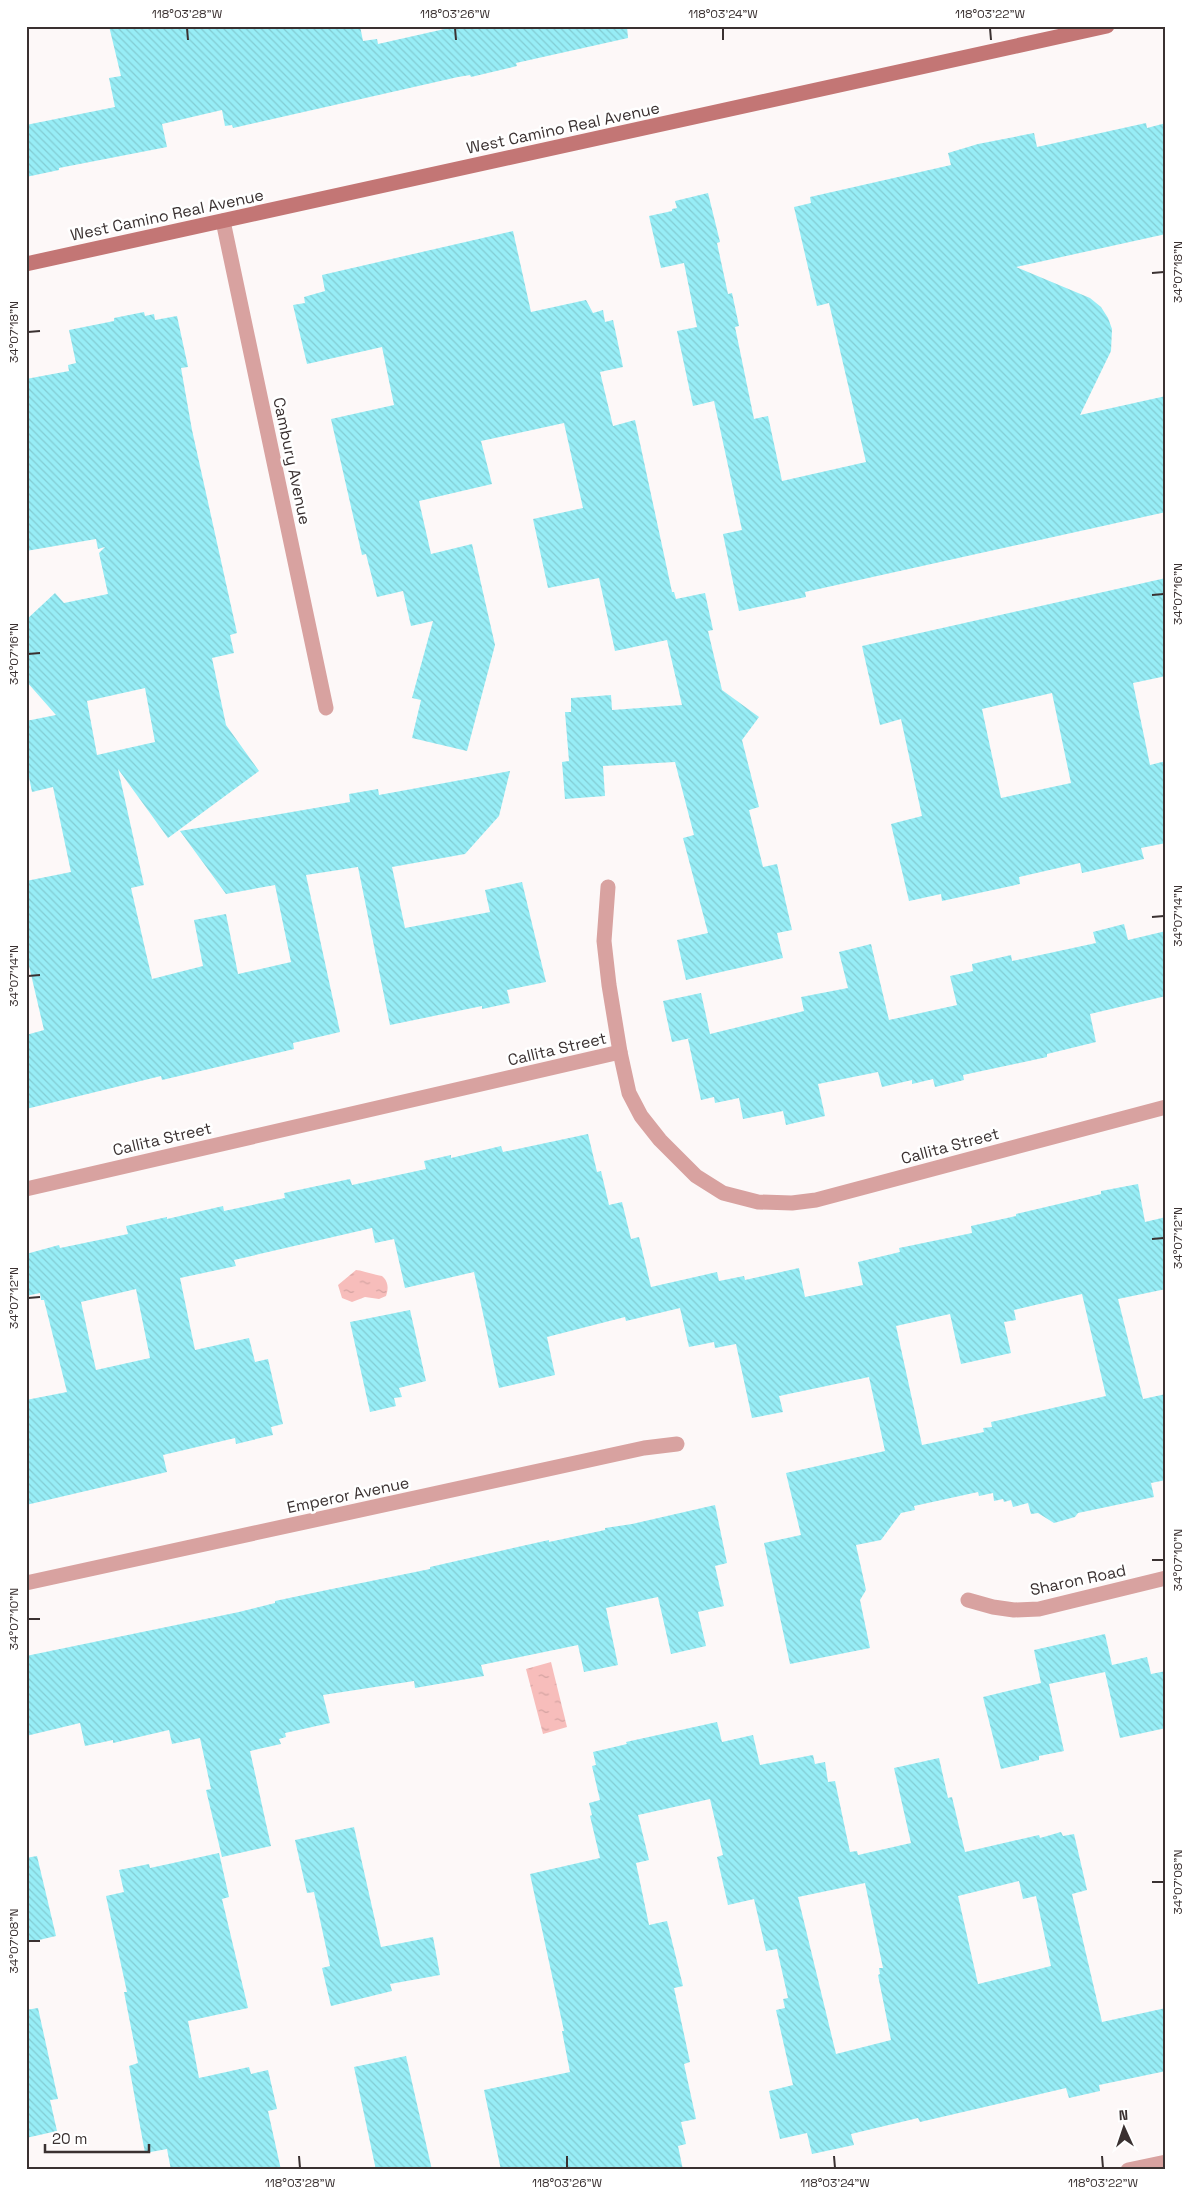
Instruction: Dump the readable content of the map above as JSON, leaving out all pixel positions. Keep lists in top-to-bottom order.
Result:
{
  "streets": {
    "street": [
      "West Camino Real Avenue",
      "Cambury Avenue",
      "Callita Street",
      "Emperor Avenue",
      "Sharon Road"
    ]
  },
  "crossings": [
    ["West Camino Real Avenue", "Cambury Avenue"]
  ],
  "scale_bar": "20 m",
  "north": "top",
  "coordinates": [
    "118°03'28\"W",
    "118°03'26\"W",
    "118°03'24\"W",
    "118°03'22\"W",
    "34°07'18\"N",
    "34°07'16\"N",
    "34°07'14\"N",
    "34°07'12\"N",
    "34°07'10\"N",
    "34°07'08\"N"
  ]
}
